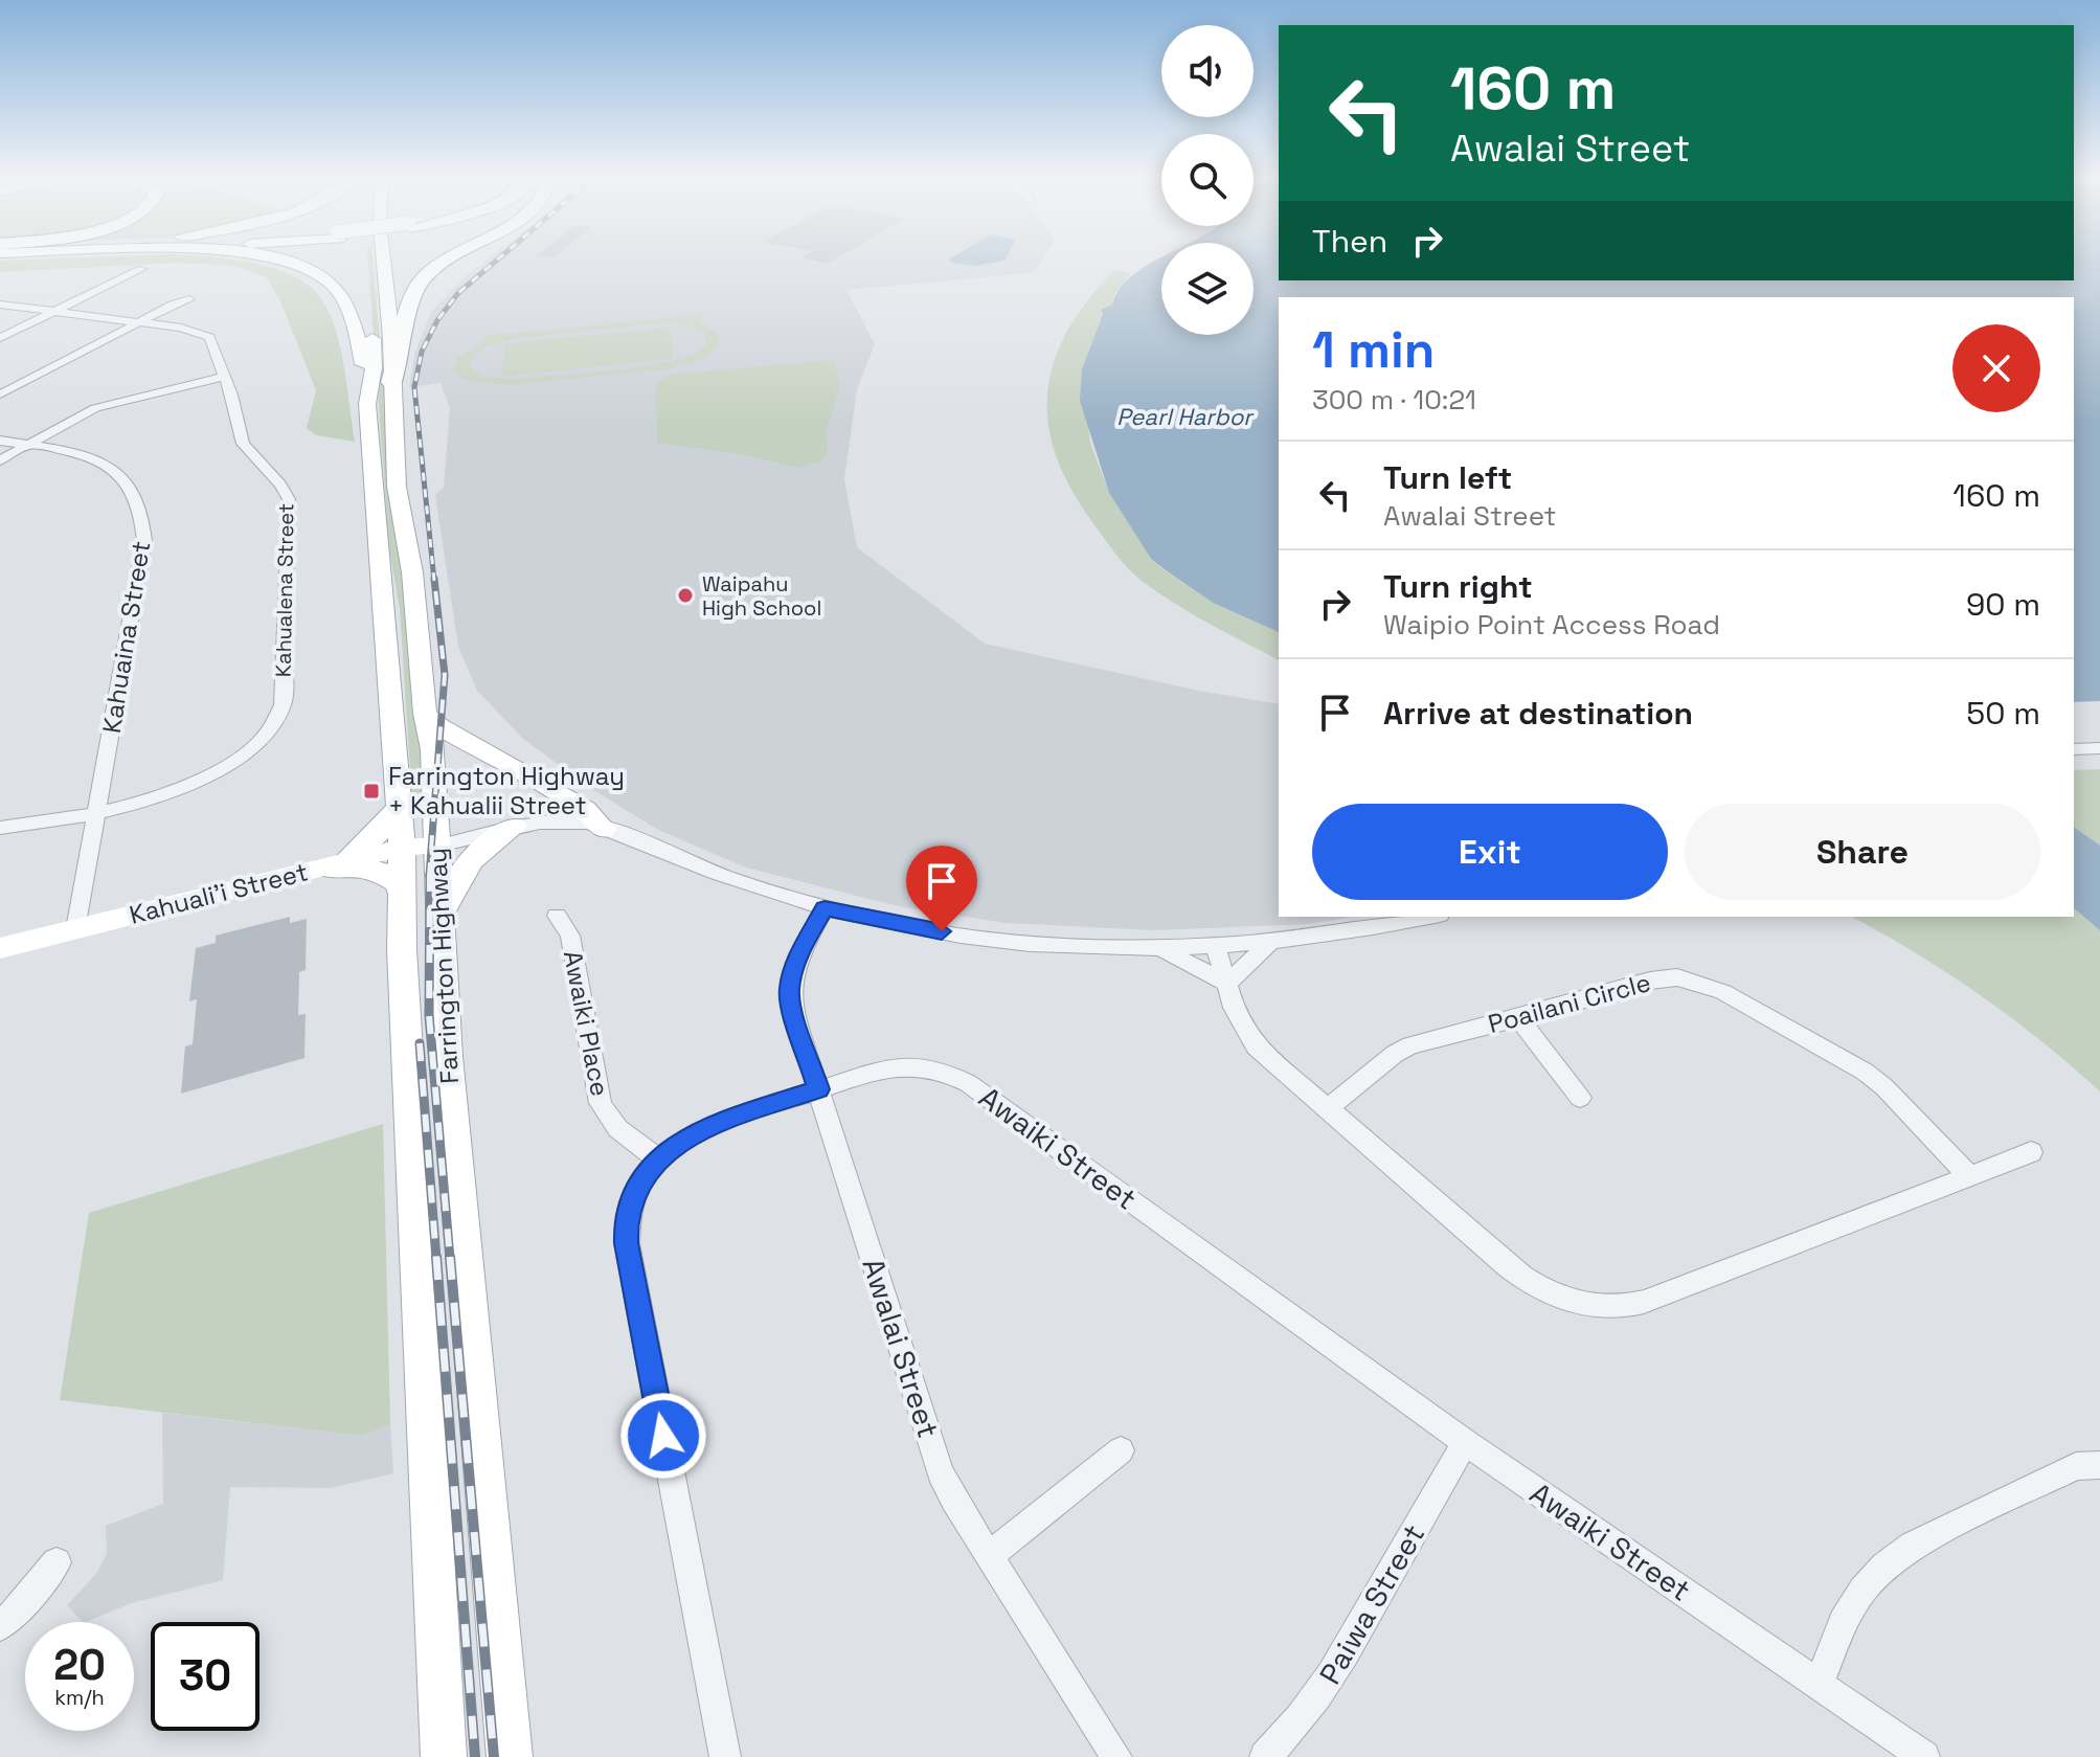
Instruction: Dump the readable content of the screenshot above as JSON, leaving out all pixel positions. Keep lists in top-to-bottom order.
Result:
{
  "streets": {
    "main road": ["Farrington Highway"],
    "street": [
      "Kahualena Street",
      "Kahuaina Street",
      "Kahuali'i Street",
      "Poailani Circle",
      "Awaiki Place",
      "Awaiki Street",
      "Awalai Street",
      "Paiwa Street"
    ]
  },
  "crossings": [
    ["Kahualena Street", "Kahuaina Street"],
    ["Kahuaina Street", "Kahuali'i Street"],
    ["Kahuali'i Street", "Farrington Highway"],
    ["Awaiki Place", "Awaiki Street"],
    ["Awaiki Street", "Awalai Street"],
    ["Awaiki Street", "Paiwa Street"]
  ],
  "water": ["Pearl Harbor"],
  "places": {
    "other": ["Waipahu High School"],
    "transit": ["Farrington Highway + Kahualii Street"]
  },
  "page": {
    "turn": ["160 m", "Awalai Street"],
    "then": "Then",
    "heading": ["1 min", "300 m · 10:21"],
    "list": [
      {
        "name": "Turn left",
        "note": "Awalai Street",
        "value": "160 m"
      },
      {
        "name": "Turn right",
        "note": "Waipio Point Access Road",
        "value": "90 m"
      },
      {
        "name": "Arrive at destination",
        "value": "50 m"
      }
    ],
    "buttons": ["Exit", "Share"],
    "speed": "20 km/h",
    "limit": "30"
  }
}
